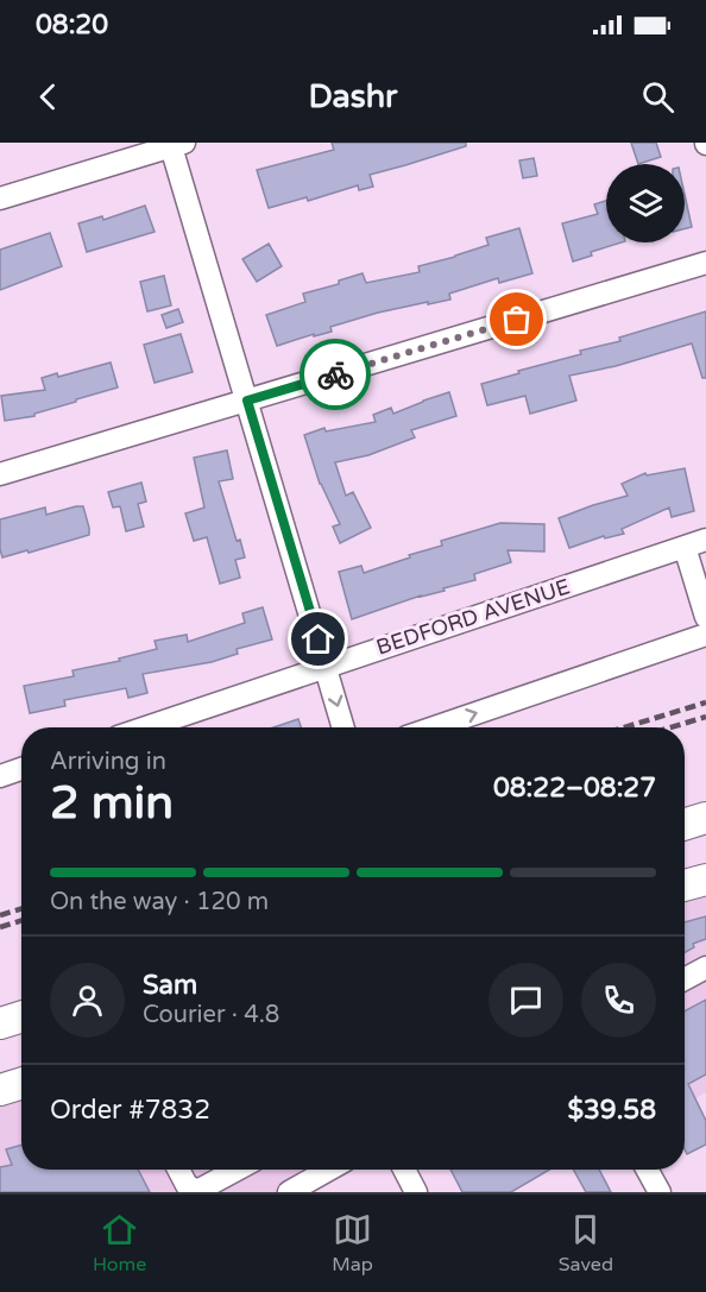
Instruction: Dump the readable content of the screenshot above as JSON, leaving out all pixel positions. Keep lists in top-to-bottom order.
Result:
{
  "streets": {
    "street": ["BEDFORD AVENUE"]
  },
  "page": {
    "status": "08:20",
    "header": "Dashr",
    "heading": ["2 min", "Arriving in", "08:22–08:27"],
    "panel": [
      "Sam",
      "Courier · 4.8",
      "Order #7832",
      "$39.58"
    ],
    "bar": "On the way · 120 m",
    "tabs": ["Home", "Map", "Saved"]
  }
}
